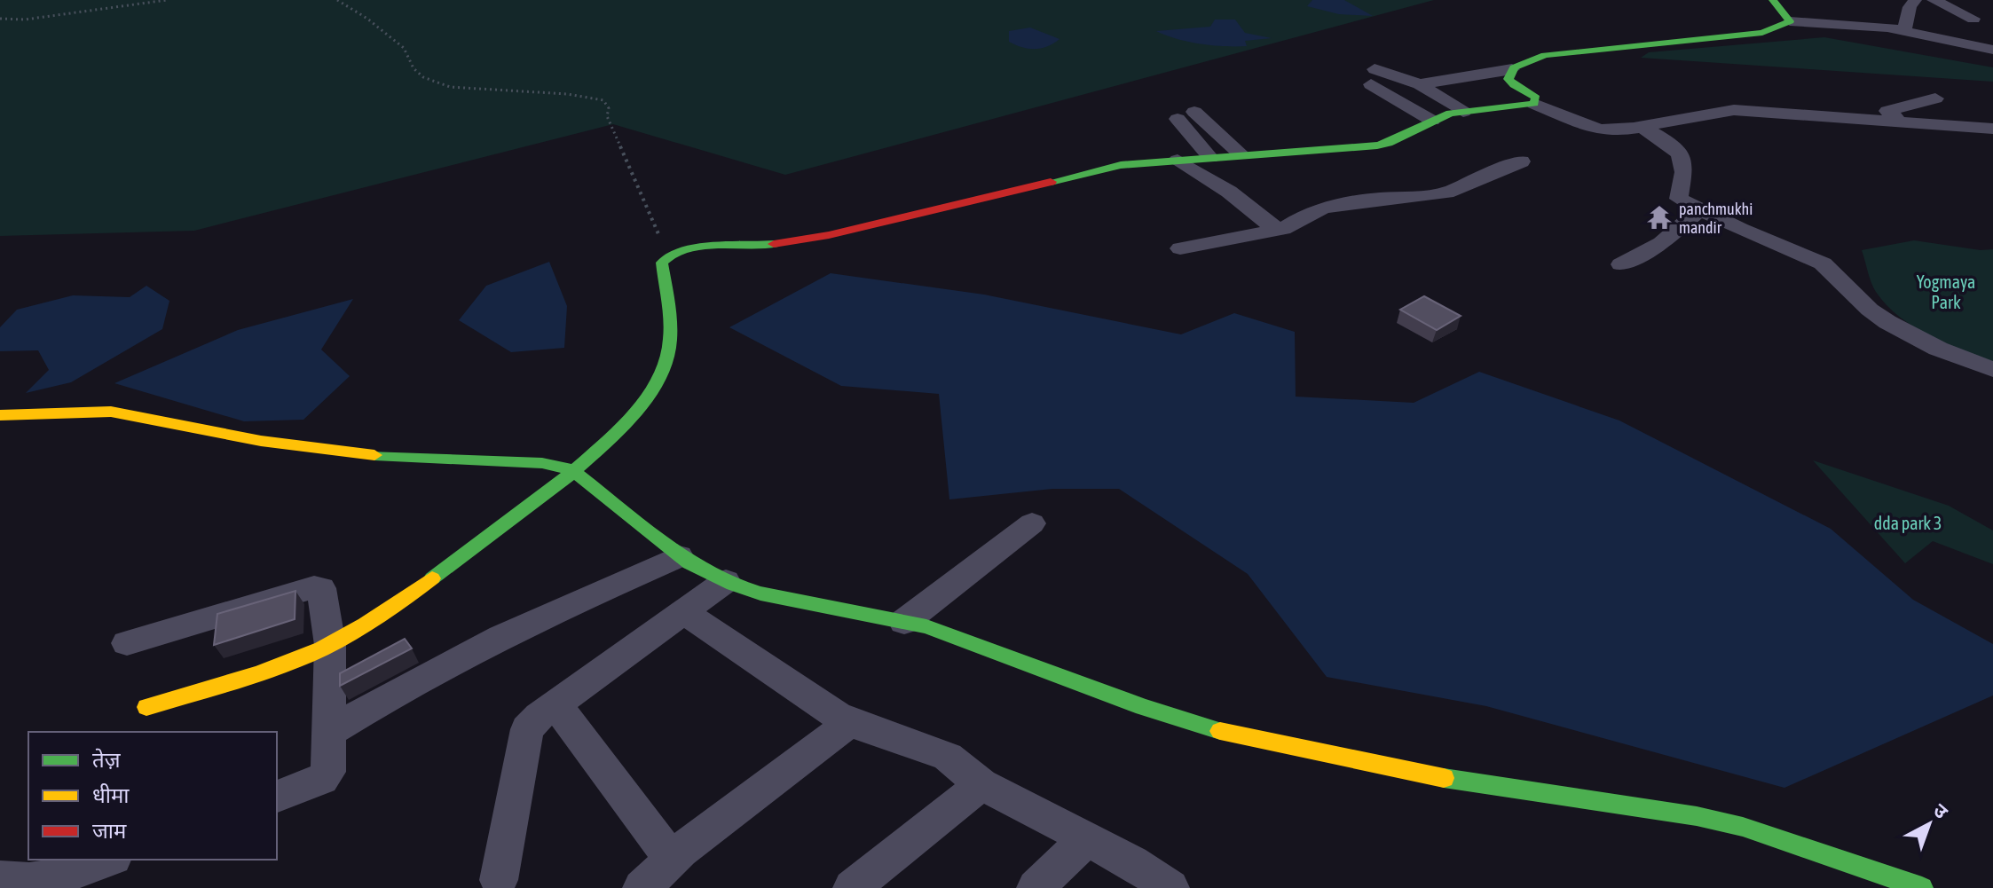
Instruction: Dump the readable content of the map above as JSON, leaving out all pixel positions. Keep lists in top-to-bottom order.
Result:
{
  "parks": ["Yogmaya Park", "dda park 3"],
  "places": {
    "temple": ["panchmukhi mandir"]
  },
  "legend": ["तेज़", "धीमा", "जाम"],
  "north": "top right"
}
